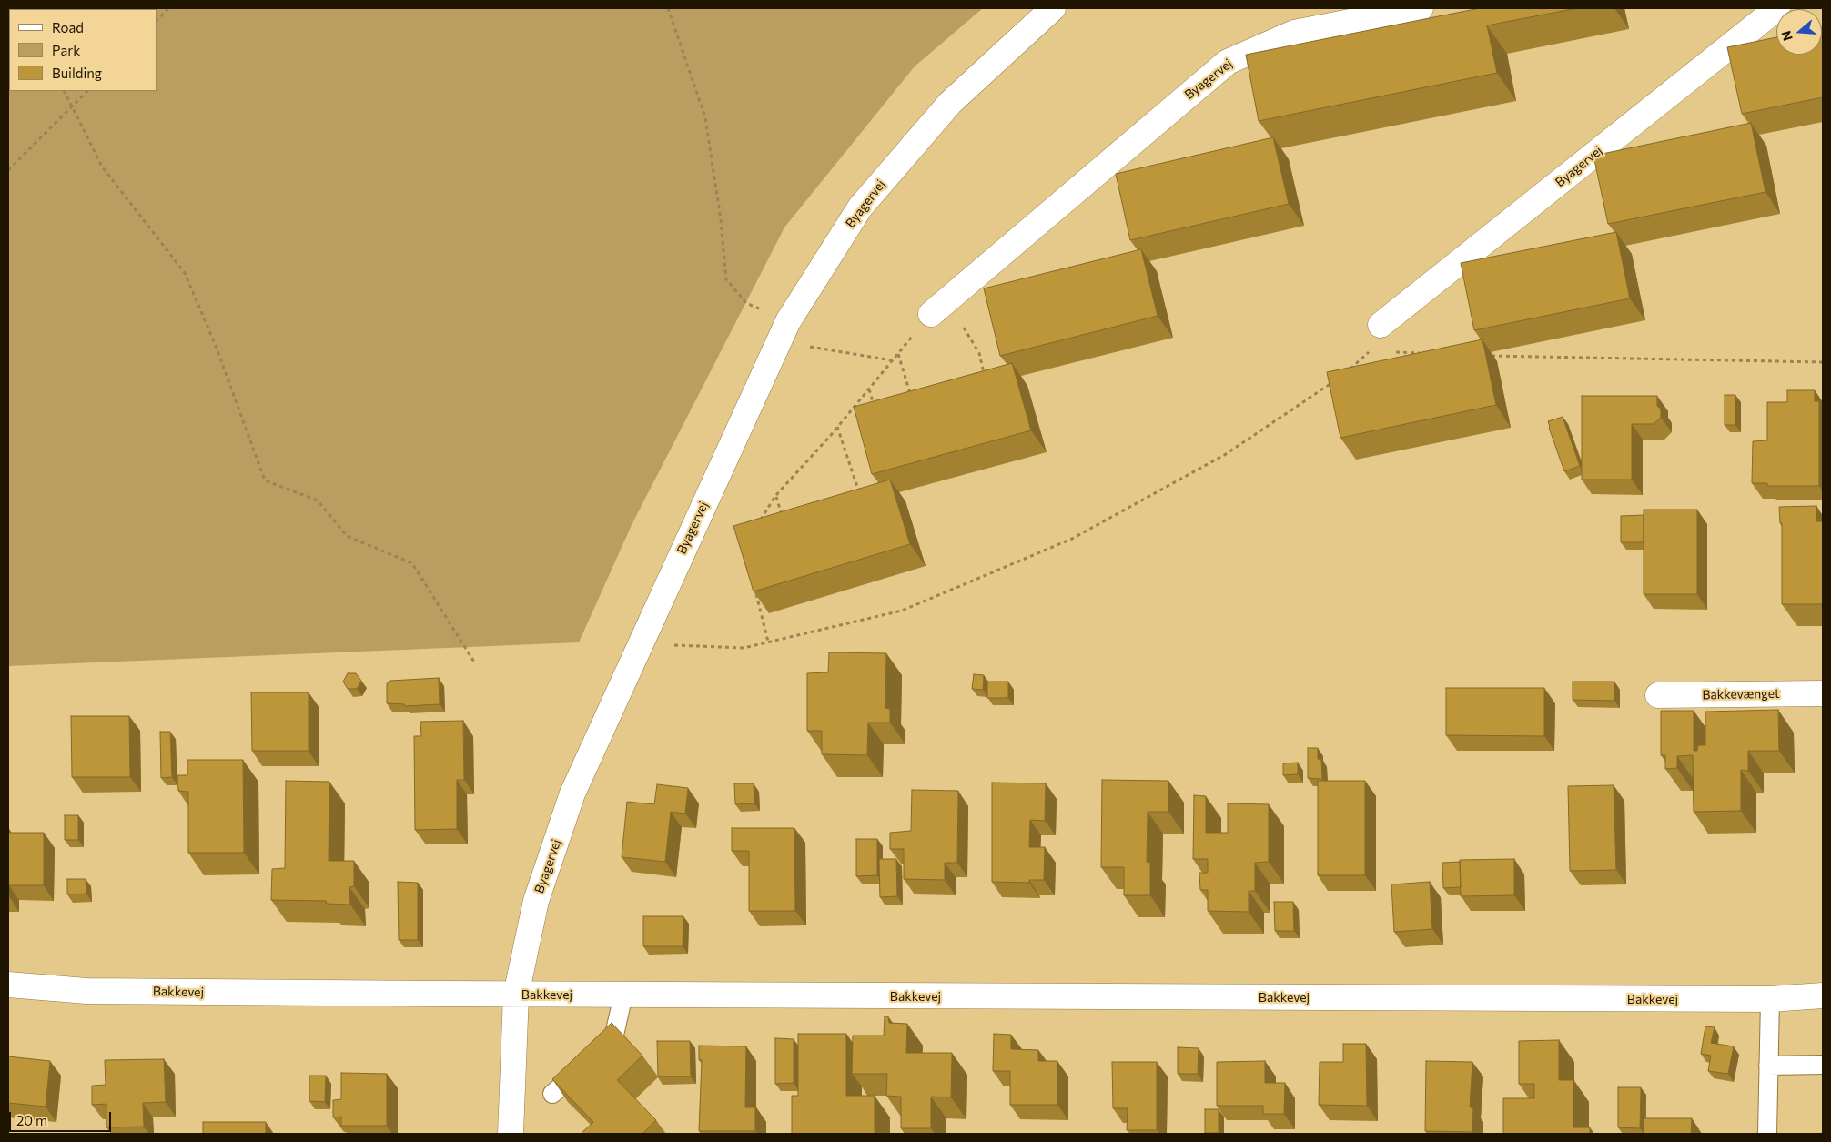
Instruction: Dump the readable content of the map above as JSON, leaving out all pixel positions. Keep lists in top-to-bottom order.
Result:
{
  "streets": {
    "street": ["Byagervej", "Bakkevænget", "Bakkevej"]
  },
  "crossings": [
    ["Byagervej", "Bakkevej"]
  ],
  "legend": ["Road", "Park", "Building"],
  "scale_bar": "20 m",
  "north": "left"
}
